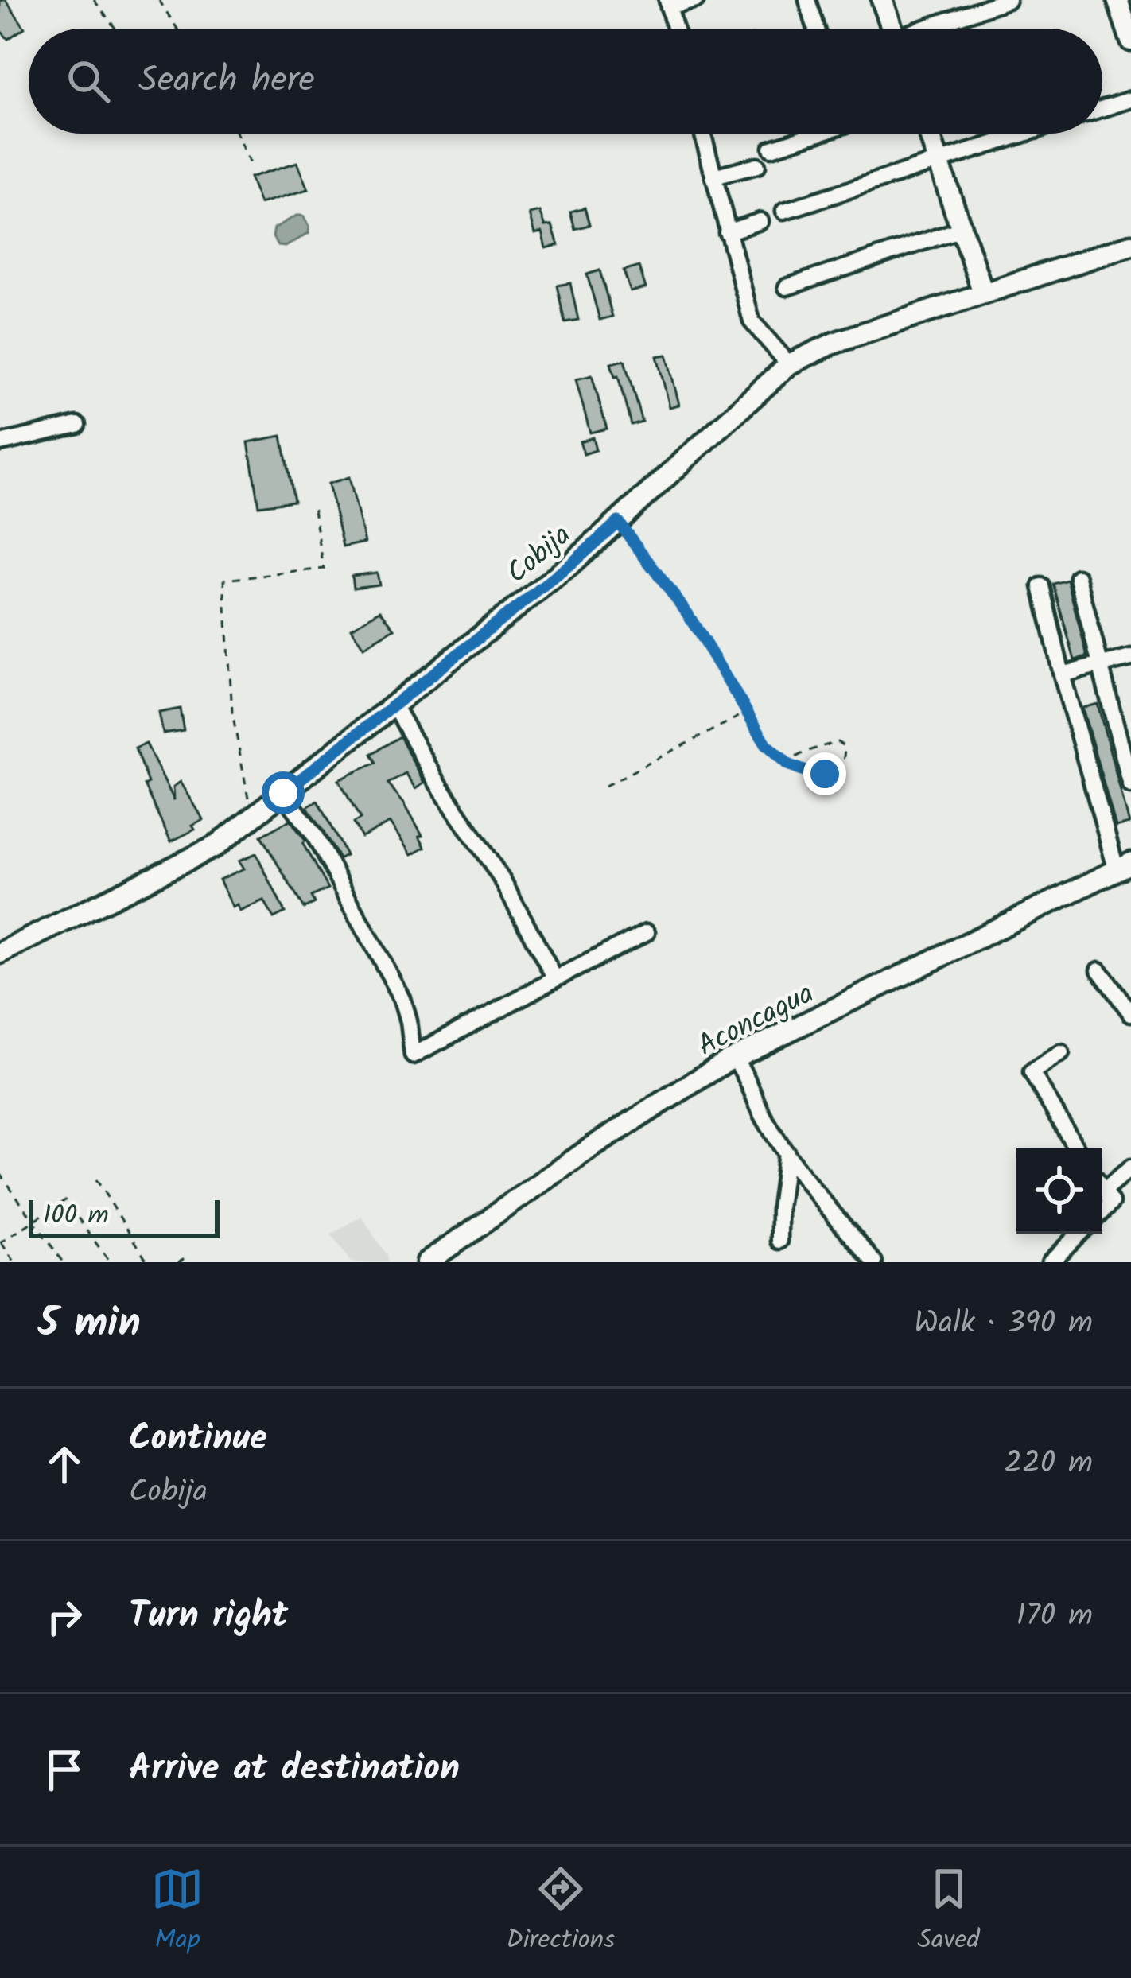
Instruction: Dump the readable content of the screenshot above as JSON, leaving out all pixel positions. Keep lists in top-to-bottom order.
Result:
{
  "streets": {
    "street": ["Cobija", "Aconcagua"]
  },
  "scale_bar": "100 m",
  "page": {
    "search": "Search here",
    "scale": "100 m",
    "heading": ["5 min", "Walk · 390 m"],
    "list": [
      ["Continue", "Cobija", "220 m"],
      ["Turn right", "170 m"],
      "Arrive at destination"
    ],
    "nav": ["Map", "Directions", "Saved"]
  }
}
